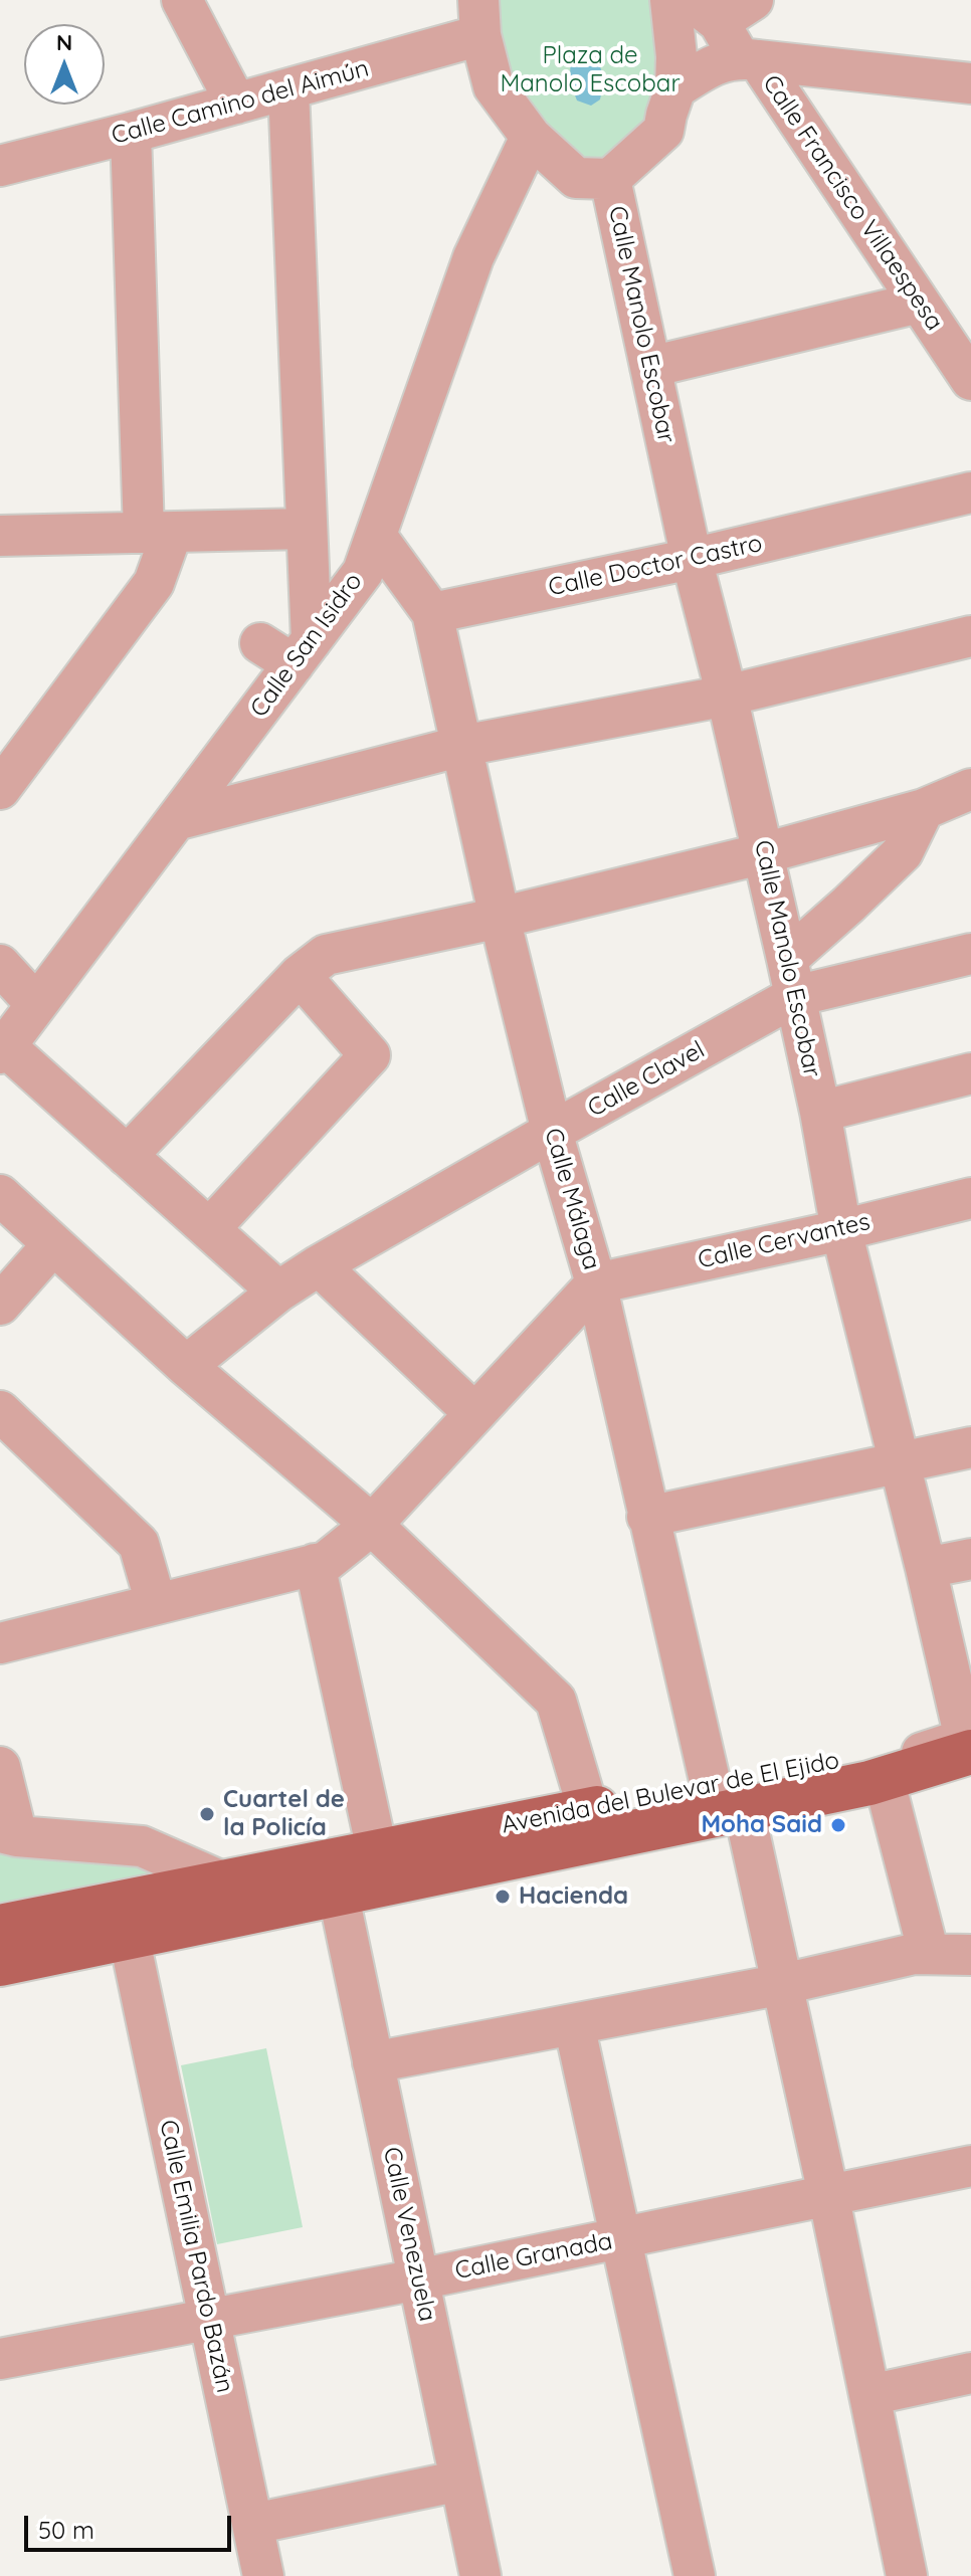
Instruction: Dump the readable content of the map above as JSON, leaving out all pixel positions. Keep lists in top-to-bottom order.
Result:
{
  "streets": {
    "main road": ["Avenida del Bulevar de El Ejido"],
    "street": [
      "Calle Camino del Aimún",
      "Calle Francisco Villaespesa",
      "Calle Manolo Escobar",
      "Calle Doctor Castro",
      "Calle San Isidro",
      "Calle Clavel",
      "Calle Málaga",
      "Calle Cervantes",
      "Calle Venezuela",
      "Calle Emilia Pardo Bazán",
      "Calle Granada"
    ]
  },
  "crossings": [
    ["Calle Manolo Escobar", "Calle Doctor Castro"],
    ["Calle Manolo Escobar", "Calle Clavel"],
    ["Calle Manolo Escobar", "Calle Cervantes"],
    ["Calle Manolo Escobar", "Avenida del Bulevar de El Ejido"],
    ["Calle Doctor Castro", "Calle Málaga"],
    ["Calle Clavel", "Calle Málaga"],
    ["Calle Málaga", "Calle Cervantes"],
    ["Calle Málaga", "Avenida del Bulevar de El Ejido"],
    ["Calle Málaga", "Calle Granada"],
    ["Avenida del Bulevar de El Ejido", "Calle Venezuela"],
    ["Avenida del Bulevar de El Ejido", "Calle Emilia Pardo Bazán"],
    ["Calle Venezuela", "Calle Granada"],
    ["Calle Emilia Pardo Bazán", "Calle Granada"]
  ],
  "parks": ["Plaza de Manolo Escobar"],
  "places": ["Cuartel de la Policía", "Moha Said", "Hacienda"],
  "scale_bar": "50 m",
  "north": "top"
}
